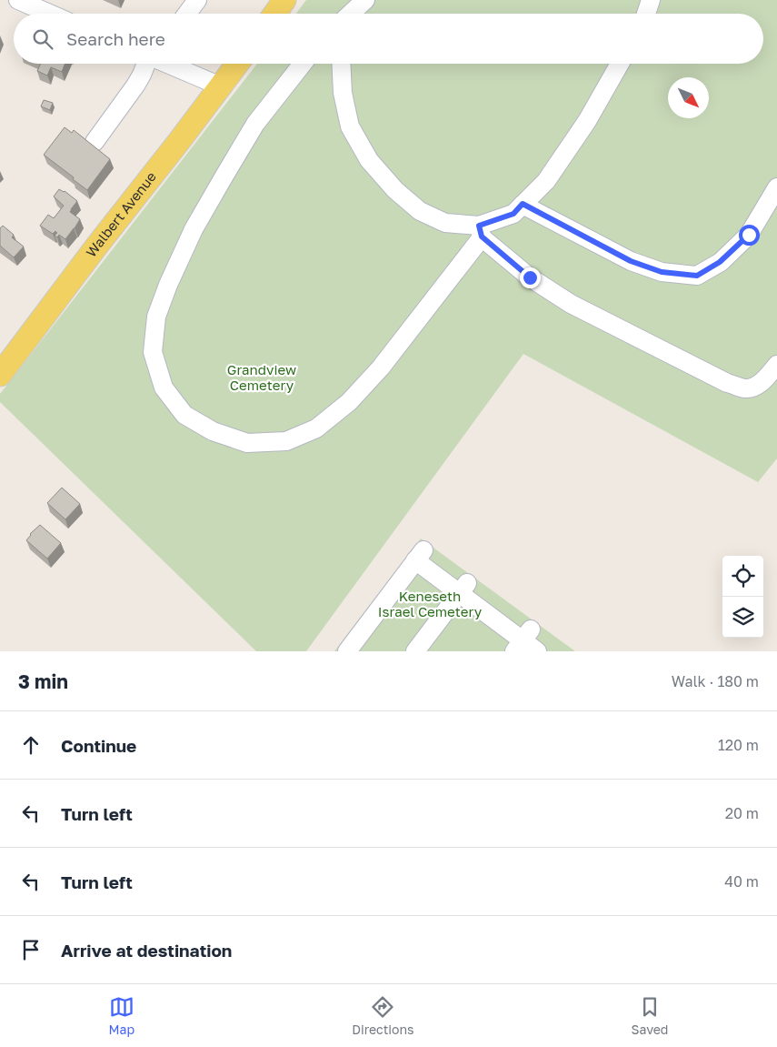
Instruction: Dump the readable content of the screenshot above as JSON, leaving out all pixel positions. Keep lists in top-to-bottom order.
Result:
{
  "streets": {
    "main road": ["Walbert Avenue"]
  },
  "parks": ["Grandview Cemetery", "Keneseth Israel Cemetery"],
  "north": "bottom right",
  "page": {
    "search": "Search here",
    "heading": ["3 min", "Walk · 180 m"],
    "list": [
      ["Continue", "120 m"],
      ["Turn left", "20 m"],
      ["Turn left", "40 m"],
      "Arrive at destination"
    ],
    "nav": ["Map", "Directions", "Saved"]
  }
}
